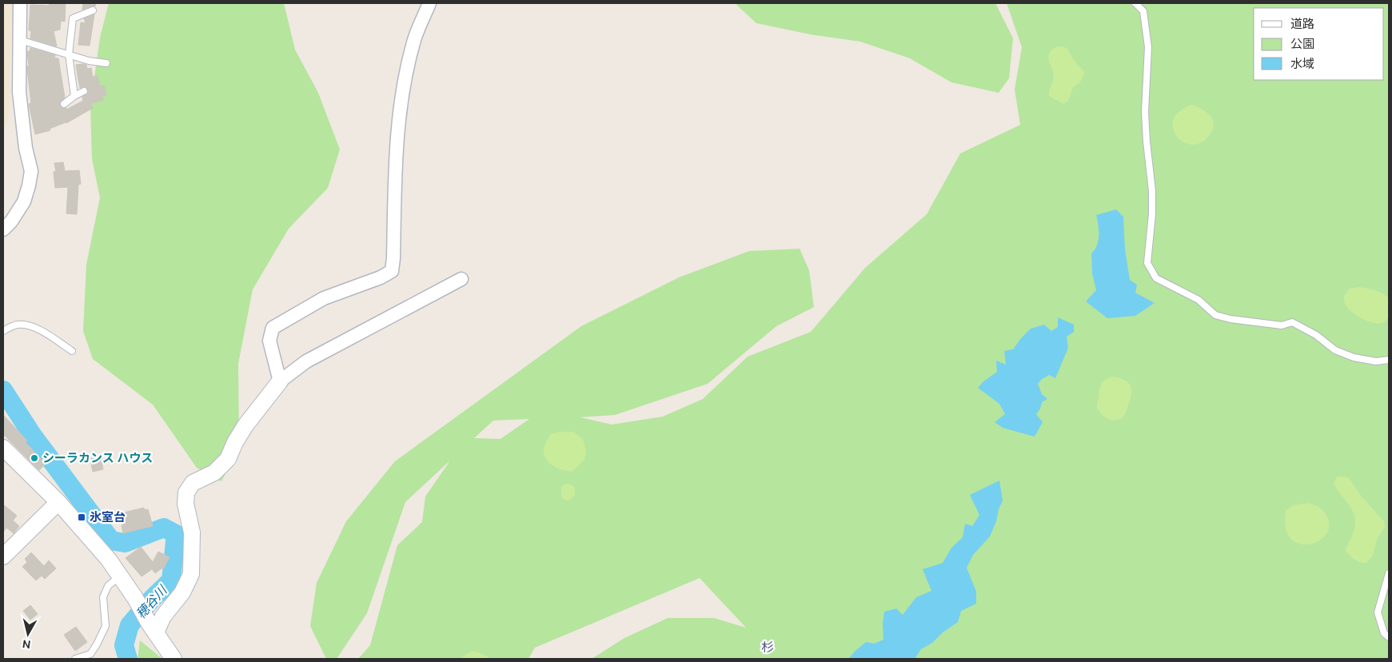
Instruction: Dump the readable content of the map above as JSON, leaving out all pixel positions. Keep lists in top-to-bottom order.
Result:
{
  "districts": ["杉"],
  "water": ["穂谷川"],
  "places": {
    "other": ["シーラカンス ハウス"],
    "transit": ["氷室台"]
  },
  "legend": ["道路", "公園", "水域"],
  "north": "bottom"
}
